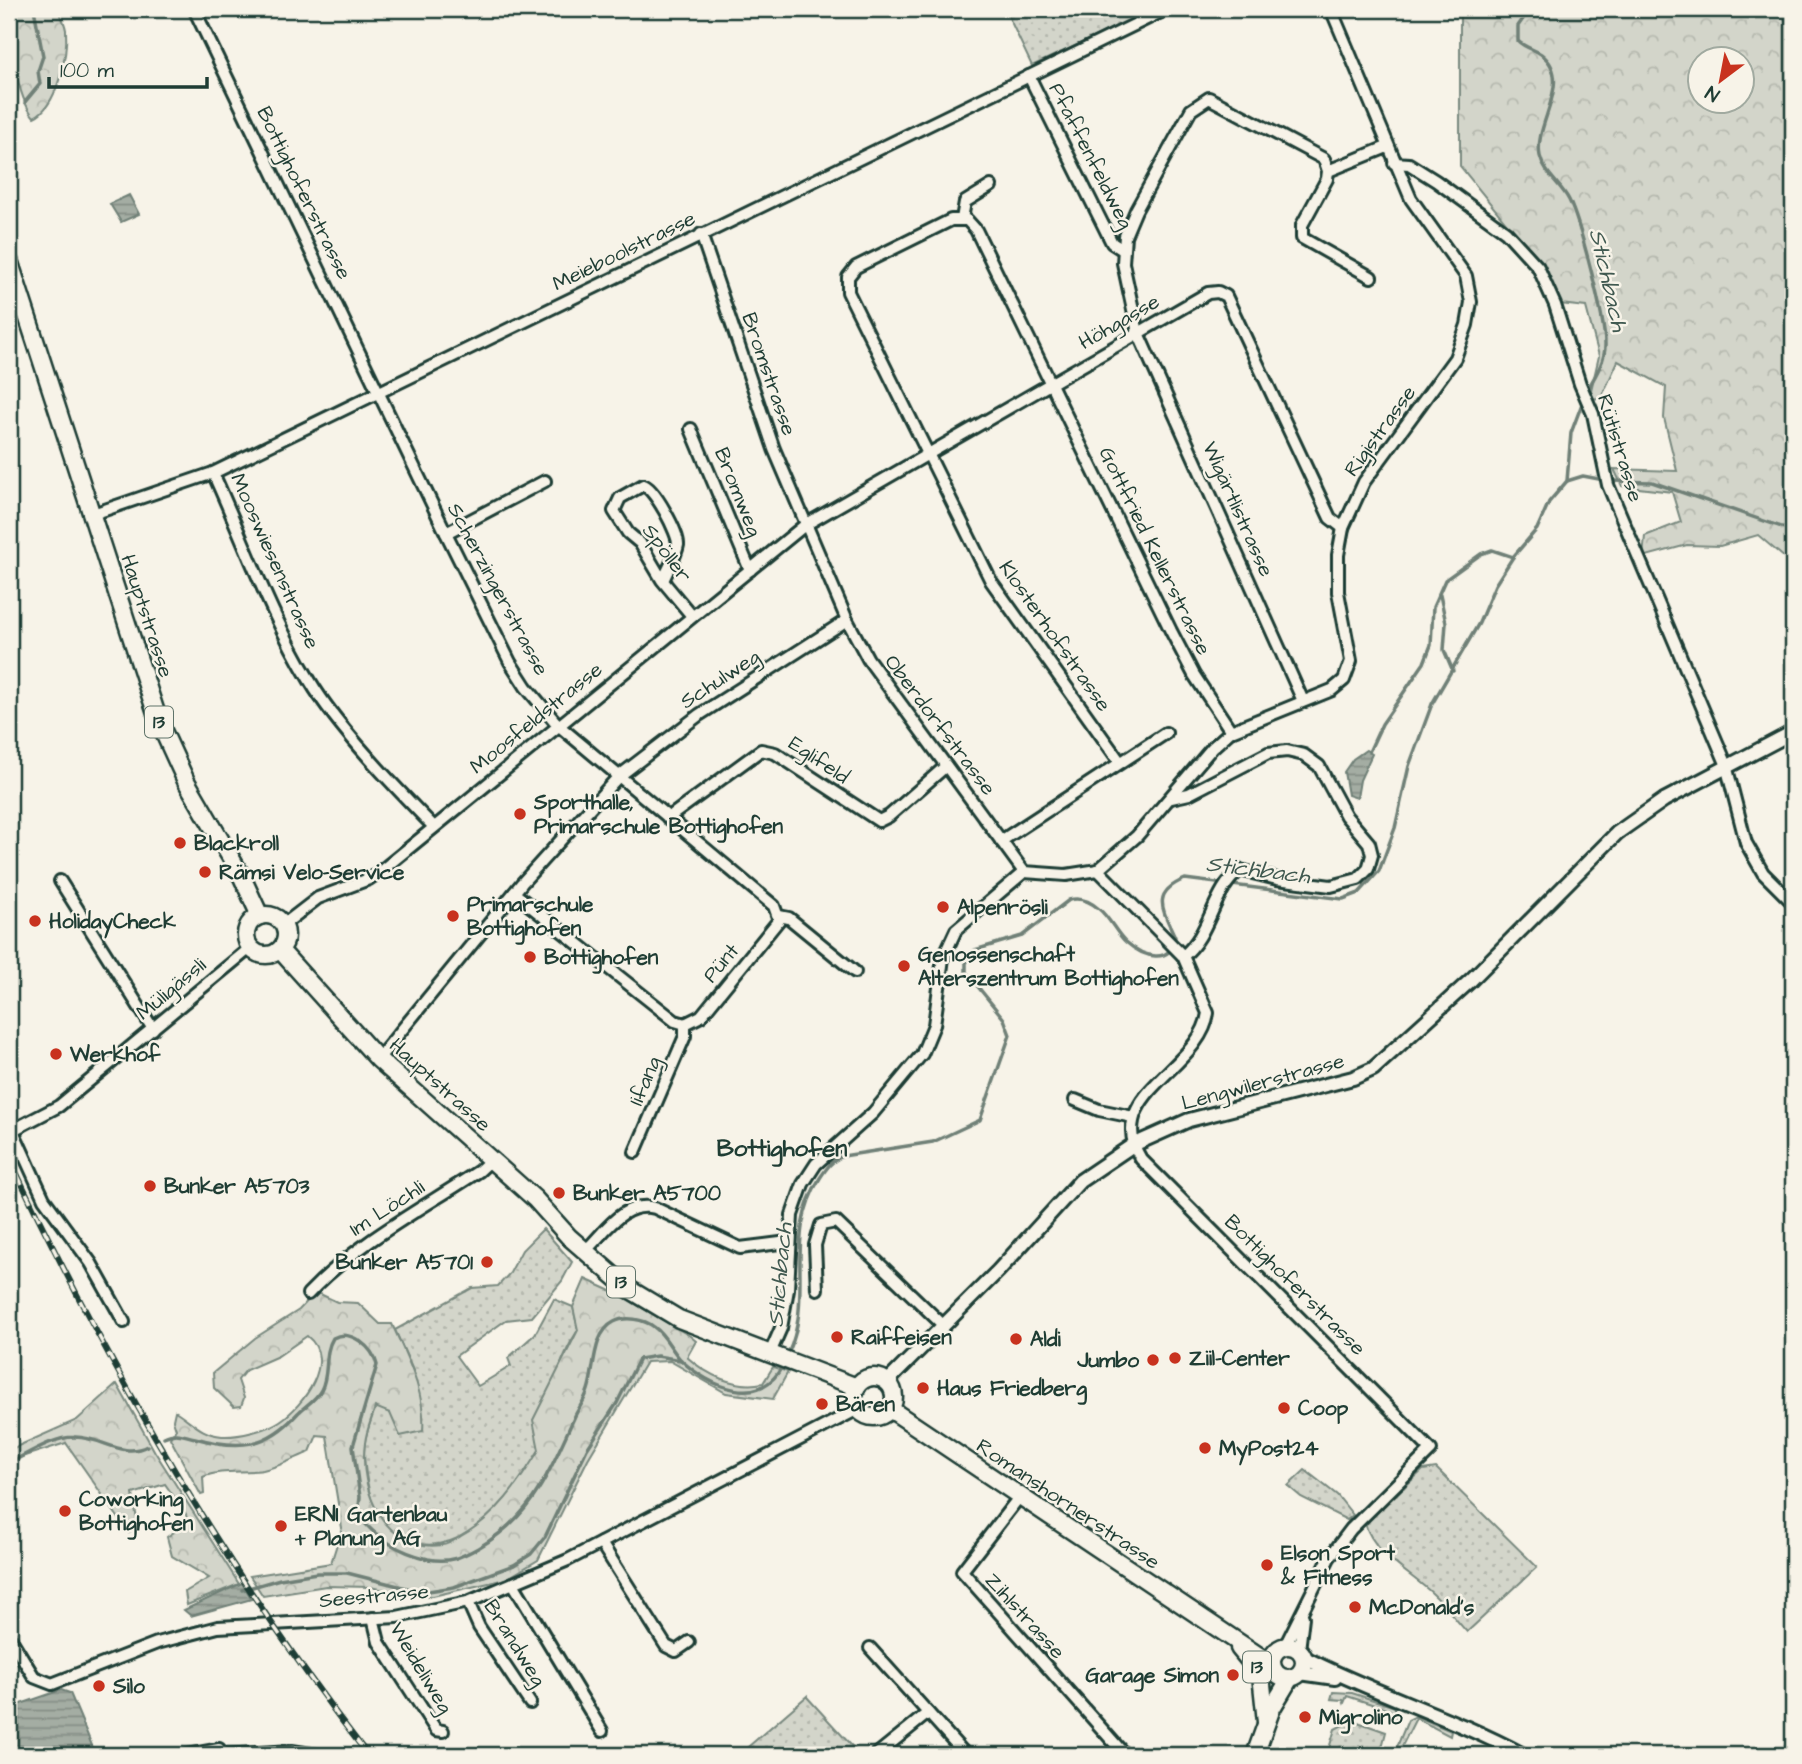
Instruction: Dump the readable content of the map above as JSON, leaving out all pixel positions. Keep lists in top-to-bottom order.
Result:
{
  "streets": {
    "main road": ["Hauptstrasse", "13", "Romanshornerstrasse"],
    "street": [
      "Pfaffenfeldweg",
      "Bottighoferstrasse",
      "Meieboolstrasse",
      "Höhgasse",
      "Bromstrasse",
      "Rigistrasse",
      "Rütistrasse",
      "Bromweg",
      "Wigärtlistrasse",
      "Gottfried Kellerstrasse",
      "Spöller",
      "Mooswiesenstrasse",
      "Scherzingerstrasse",
      "Klosterhofstrasse",
      "Schulweg",
      "Moosfeldstrasse",
      "Oberdorfstrasse",
      "Eglifeld",
      "Pünt",
      "Müligässli",
      "Iifang",
      "Lengwilerstrasse",
      "Im Löchli",
      "Seestrasse",
      "Zihlstrasse",
      "Brandweg",
      "Weideliweg"
    ]
  },
  "crossings": [
    ["Pfaffenfeldweg", "Meieboolstrasse"],
    ["Pfaffenfeldweg", "Wigärtlistrasse"],
    ["Bottighoferstrasse", "Meieboolstrasse"],
    ["Bottighoferstrasse", "Scherzingerstrasse"],
    ["Bottighoferstrasse", "13"],
    ["Bottighoferstrasse", "Lengwilerstrasse"],
    ["Bottighoferstrasse", "Romanshornerstrasse"],
    ["Meieboolstrasse", "Bromstrasse"],
    ["Meieboolstrasse", "Mooswiesenstrasse"],
    ["Meieboolstrasse", "Scherzingerstrasse"],
    ["Meieboolstrasse", "Hauptstrasse"],
    ["Höhgasse", "Bromstrasse"],
    ["Höhgasse", "Rigistrasse"],
    ["Höhgasse", "Wigärtlistrasse"],
    ["Höhgasse", "Gottfried Kellerstrasse"],
    ["Höhgasse", "Klosterhofstrasse"],
    ["Höhgasse", "Moosfeldstrasse"],
    ["Höhgasse", "Oberdorfstrasse"],
    ["Bromstrasse", "Moosfeldstrasse"],
    ["Bromstrasse", "Oberdorfstrasse"],
    ["Rigistrasse", "Rütistrasse"],
    ["Rigistrasse", "Wigärtlistrasse"],
    ["Rigistrasse", "Gottfried Kellerstrasse"],
    ["Rütistrasse", "Lengwilerstrasse"],
    ["Bromweg", "Moosfeldstrasse"],
    ["Gottfried Kellerstrasse", "Klosterhofstrasse"],
    ["Spöller", "Moosfeldstrasse"],
    ["Mooswiesenstrasse", "Moosfeldstrasse"],
    ["Scherzingerstrasse", "Schulweg"],
    ["Scherzingerstrasse", "Moosfeldstrasse"],
    ["Hauptstrasse", "Schulweg"],
    ["Hauptstrasse", "Moosfeldstrasse"],
    ["Hauptstrasse", "Müligässli"],
    ["Hauptstrasse", "Lengwilerstrasse"],
    ["Hauptstrasse", "Im Löchli"],
    ["Hauptstrasse", "Romanshornerstrasse"],
    ["Hauptstrasse", "Seestrasse"],
    ["Schulweg", "Oberdorfstrasse"],
    ["Moosfeldstrasse", "Oberdorfstrasse"],
    ["Moosfeldstrasse", "Müligässli"],
    ["13", "Romanshornerstrasse"],
    ["Oberdorfstrasse", "Eglifeld"],
    ["Pünt", "Iifang"],
    ["Lengwilerstrasse", "Romanshornerstrasse"],
    ["Lengwilerstrasse", "Seestrasse"],
    ["Romanshornerstrasse", "Seestrasse"],
    ["Romanshornerstrasse", "Zihlstrasse"],
    ["Seestrasse", "Brandweg"],
    ["Seestrasse", "Weideliweg"]
  ],
  "districts": ["Bottighofen"],
  "water": ["Stichbach"],
  "places": [
    "Sporthalle, Primarschule Bottighofen",
    "Blackroll",
    "Rämsi Velo-Service",
    "Alpenrösli",
    "Primarschule Bottighofen",
    "HolidayCheck",
    "Bottighofen",
    "Genossenschaft Alterszentrum Bottighofen",
    "Werkhof",
    "Bunker A5703",
    "Bunker A5700",
    "Bunker A5701",
    "Raiffeisen",
    "Aldi",
    "Ziil-Center",
    "Jumbo",
    "Haus Friedberg",
    "Bären",
    "Coop",
    "MyPost24",
    "Coworking Bottighofen",
    "ERNI Gartenbau + Planung AG",
    "Elson Sport & Fitness",
    "McDonald's",
    "Garage Simon",
    "Silo",
    "Migrolino"
  ],
  "scale_bar": "100 m",
  "north": "bottom left"
}
